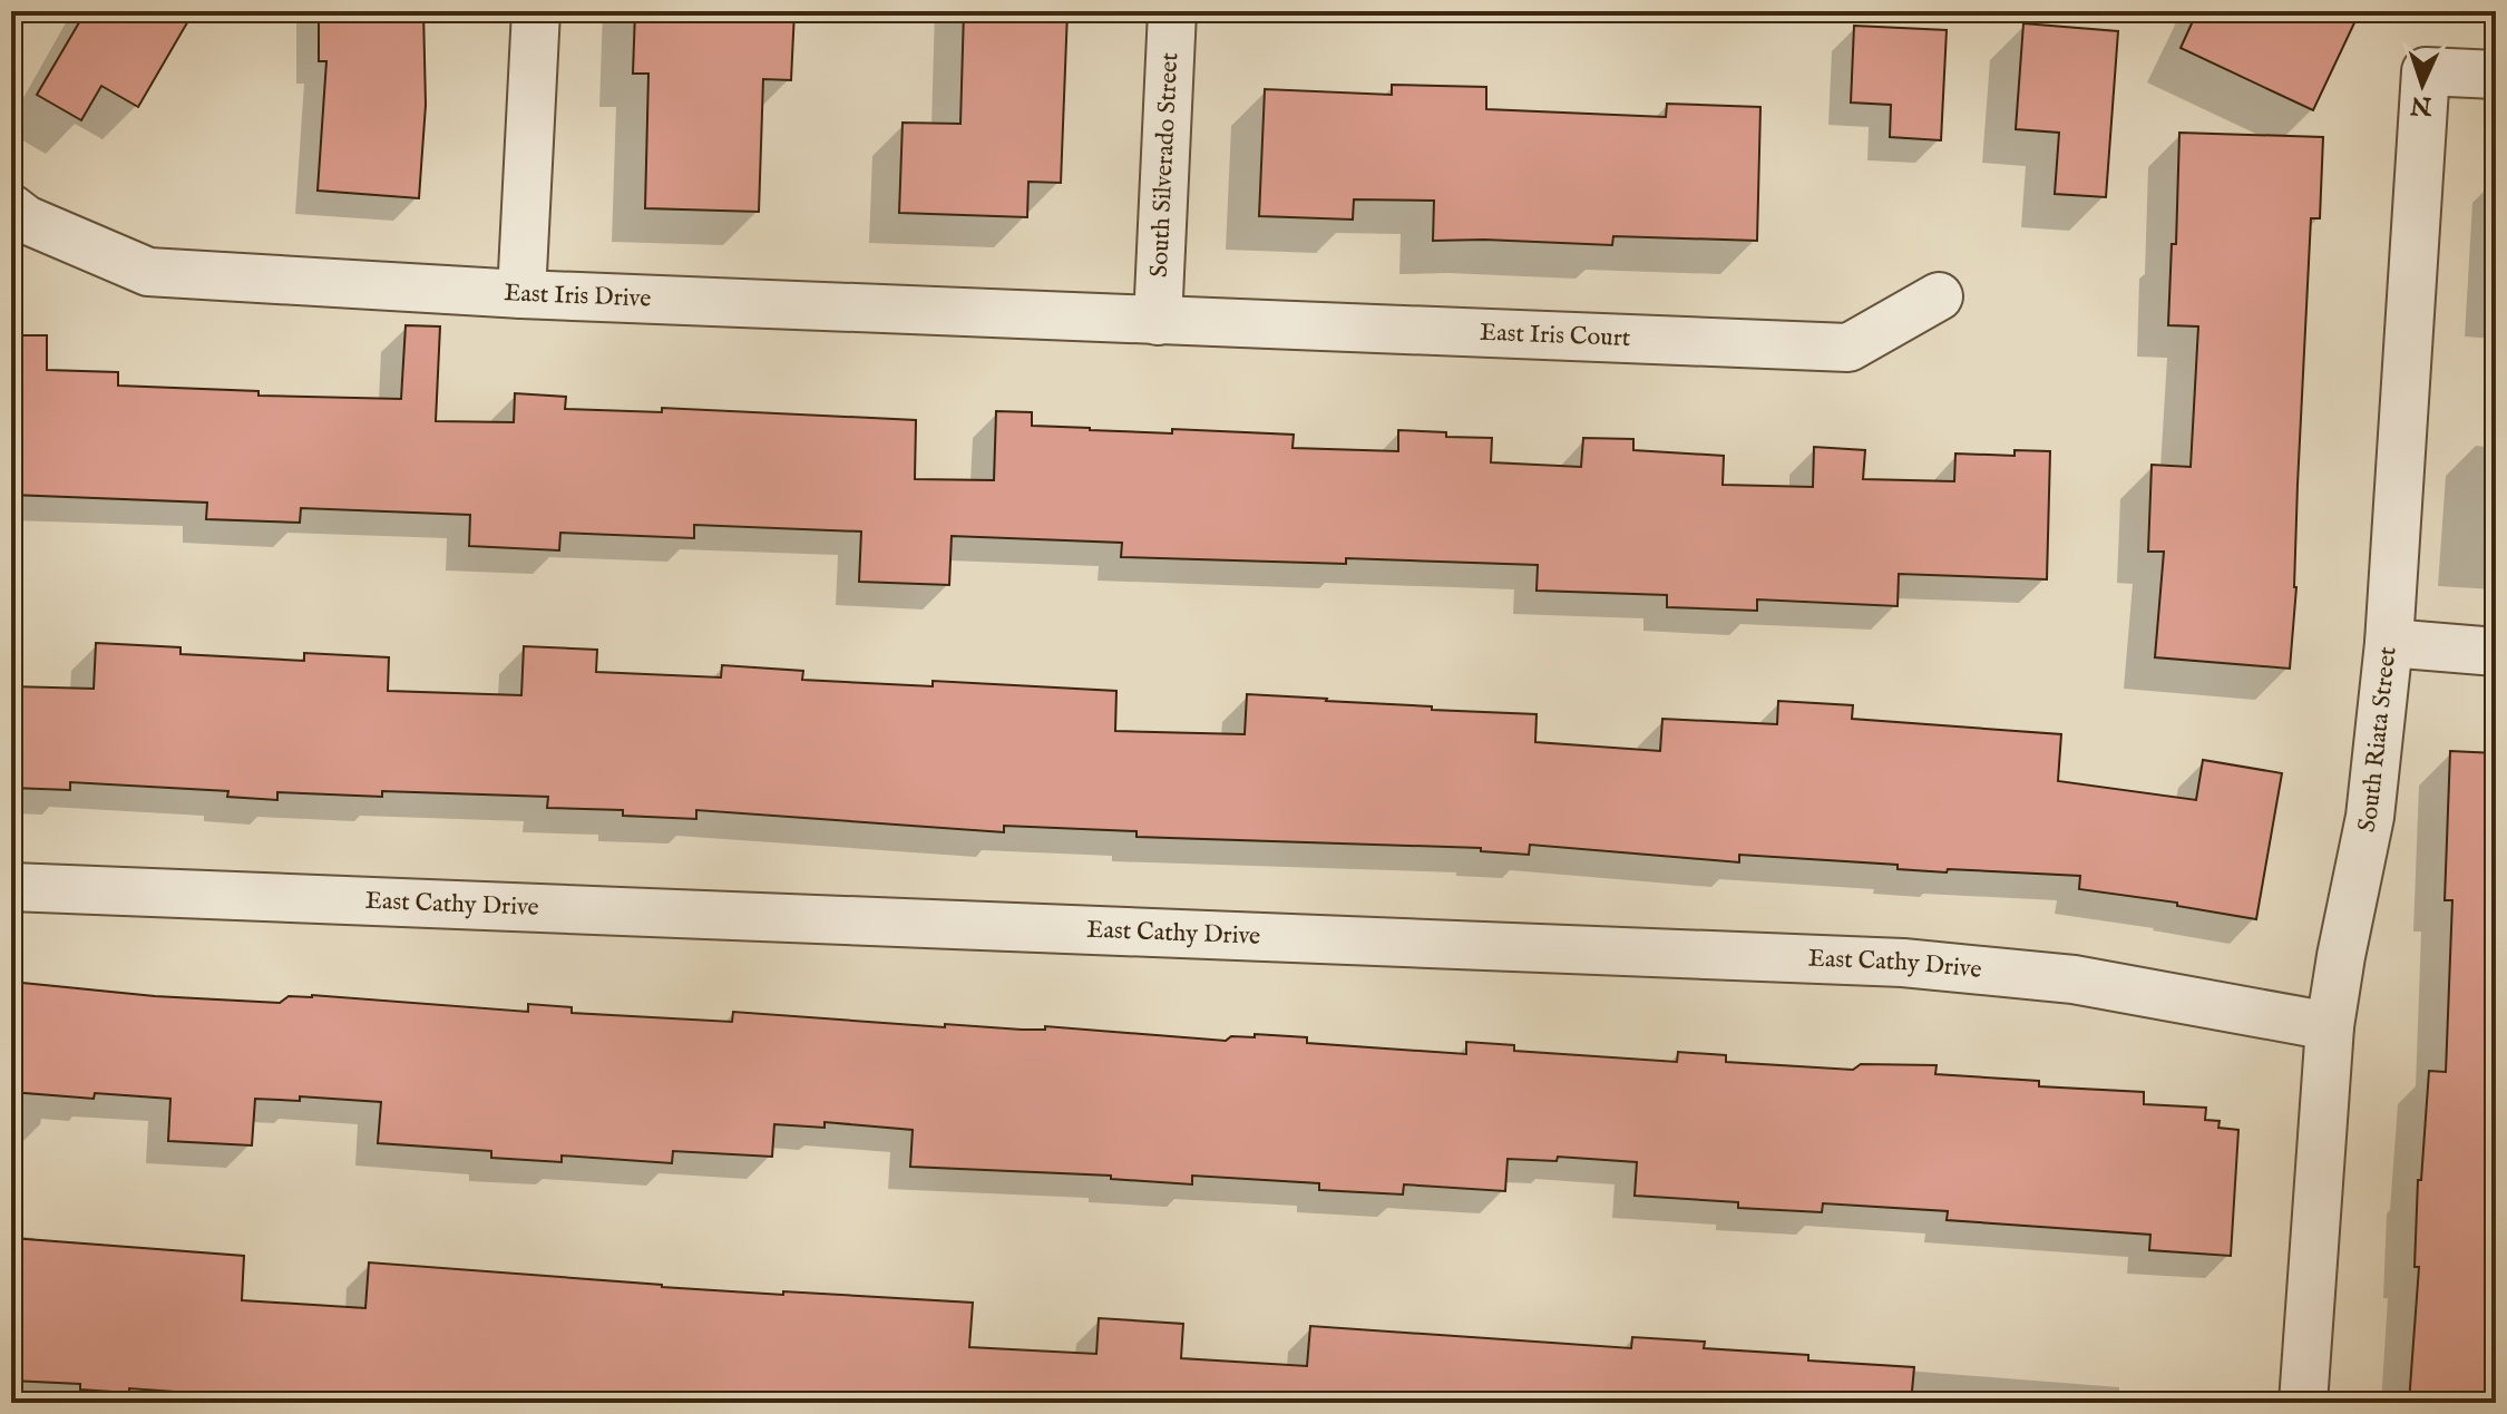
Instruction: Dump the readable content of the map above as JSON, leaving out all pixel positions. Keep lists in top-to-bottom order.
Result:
{
  "streets": {
    "street": [
      "South Silverado Street",
      "East Iris Drive",
      "East Iris Court",
      "South Riata Street",
      "East Cathy Drive"
    ]
  },
  "crossings": [
    ["South Silverado Street", "East Iris Drive"],
    ["South Silverado Street", "East Iris Court"],
    ["East Iris Drive", "East Iris Court"],
    ["South Riata Street", "East Cathy Drive"]
  ],
  "north": "bottom"
}
